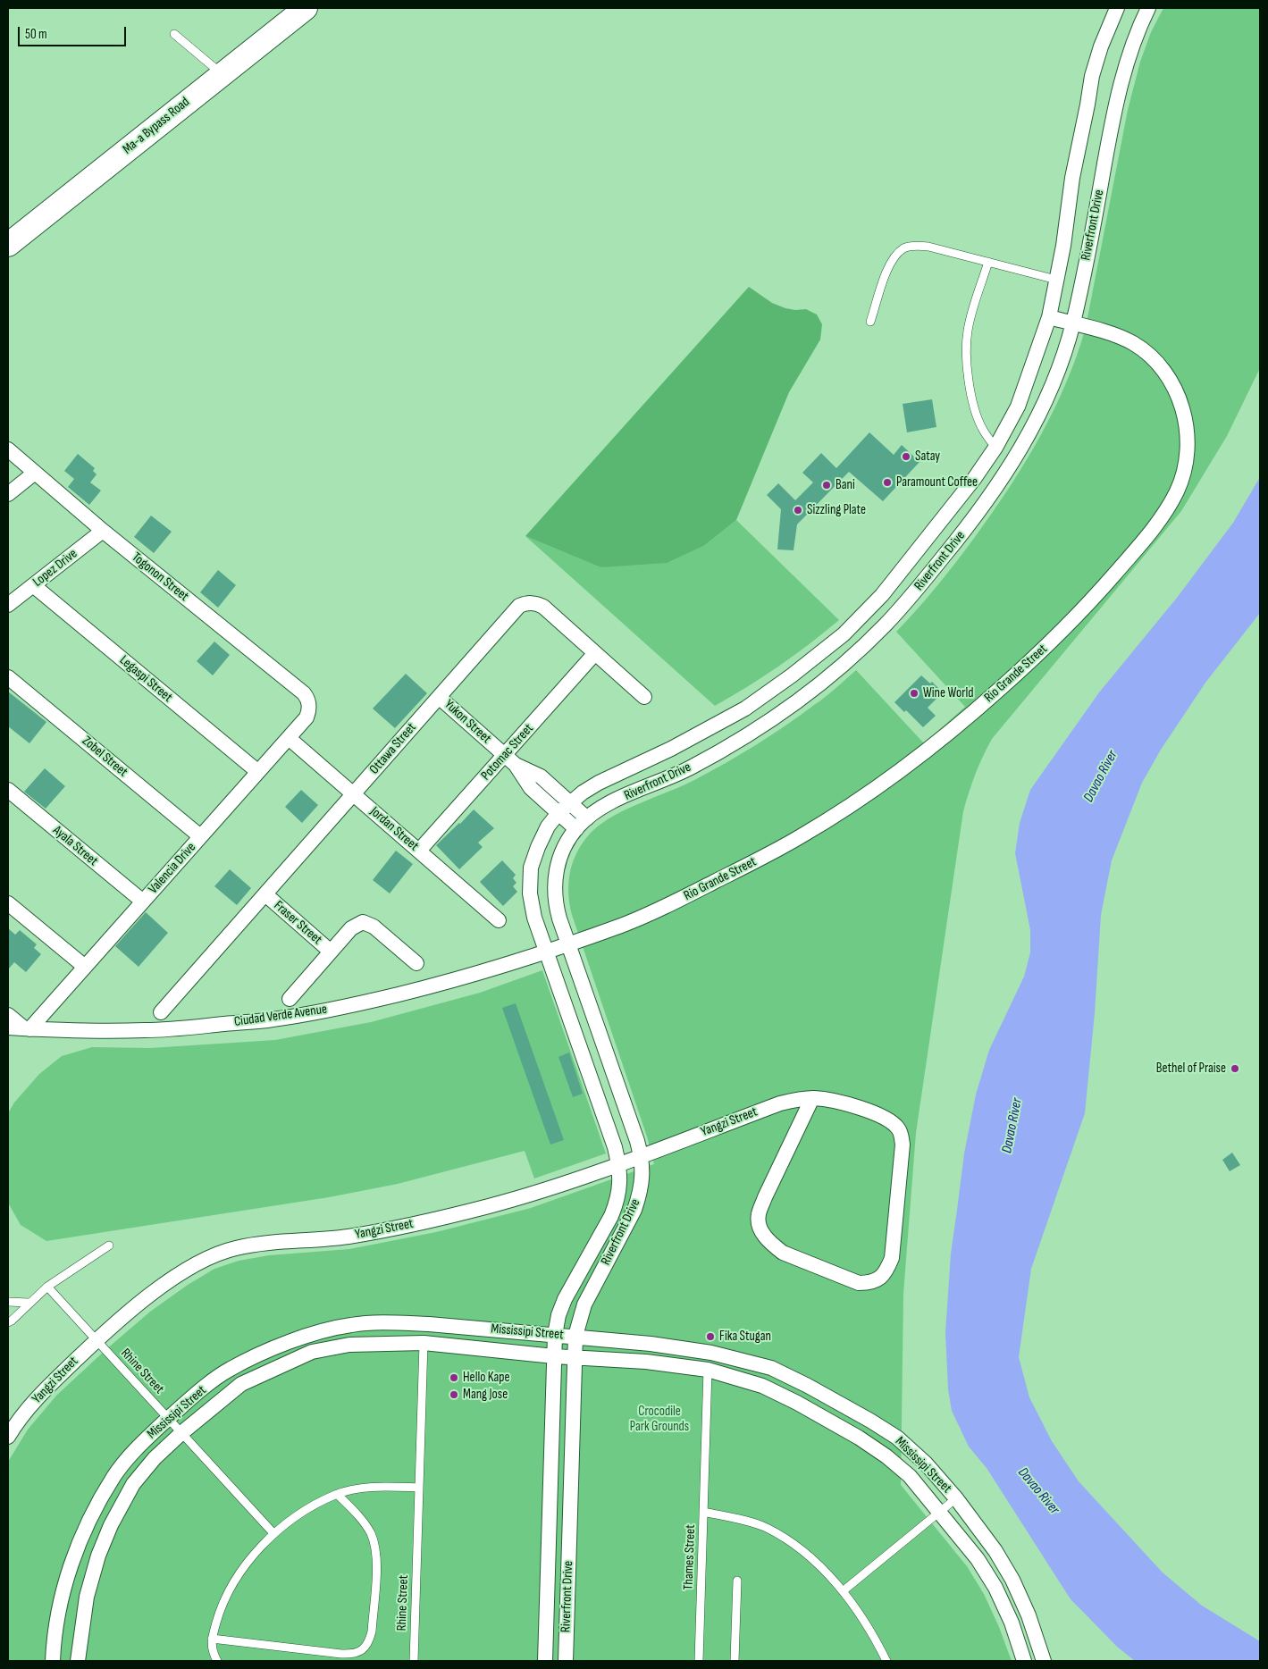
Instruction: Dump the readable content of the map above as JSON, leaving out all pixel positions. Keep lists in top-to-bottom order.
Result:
{
  "streets": {
    "main road": ["Ma-a Bypass Road"],
    "street": [
      "Riverfront Drive",
      "Lopez Drive",
      "Togonon Street",
      "Rio Grande Street",
      "Legaspi Street",
      "Yukon Street",
      "Ottawa Street",
      "Potomac Street",
      "Zobel Street",
      "Jordan Street",
      "Ayala Street",
      "Valencia Drive",
      "Fraser Street",
      "Ciudad Verde Avenue",
      "Yangzi Street",
      "Mississipi Street"
    ],
    "lane": ["Rhine Street", "Thames Street"]
  },
  "crossings": [
    ["Riverfront Drive", "Rio Grande Street"],
    ["Riverfront Drive", "Yukon Street"],
    ["Riverfront Drive", "Ciudad Verde Avenue"],
    ["Riverfront Drive", "Yangzi Street"],
    ["Riverfront Drive", "Mississipi Street"],
    ["Lopez Drive", "Togonon Street"],
    ["Lopez Drive", "Legaspi Street"],
    ["Togonon Street", "Valencia Drive"],
    ["Rio Grande Street", "Ciudad Verde Avenue"],
    ["Legaspi Street", "Valencia Drive"],
    ["Yukon Street", "Ottawa Street"],
    ["Yukon Street", "Potomac Street"],
    ["Ottawa Street", "Potomac Street"],
    ["Ottawa Street", "Jordan Street"],
    ["Ottawa Street", "Fraser Street"],
    ["Potomac Street", "Jordan Street"],
    ["Zobel Street", "Valencia Drive"],
    ["Jordan Street", "Valencia Drive"],
    ["Ayala Street", "Valencia Drive"],
    ["Valencia Drive", "Ciudad Verde Avenue"],
    ["Yangzi Street", "Rhine Street"],
    ["Mississipi Street", "Rhine Street"]
  ],
  "water": ["Davao River"],
  "parks": ["Crocodile Park Grounds"],
  "places": [
    "Satay",
    "Paramount Coffee",
    "Bani",
    "Sizzling Plate",
    "Wine World",
    "Bethel of Praise",
    "Fika Stugan",
    "Hello Kape",
    "Mang Jose"
  ],
  "scale_bar": "50 m"
}
